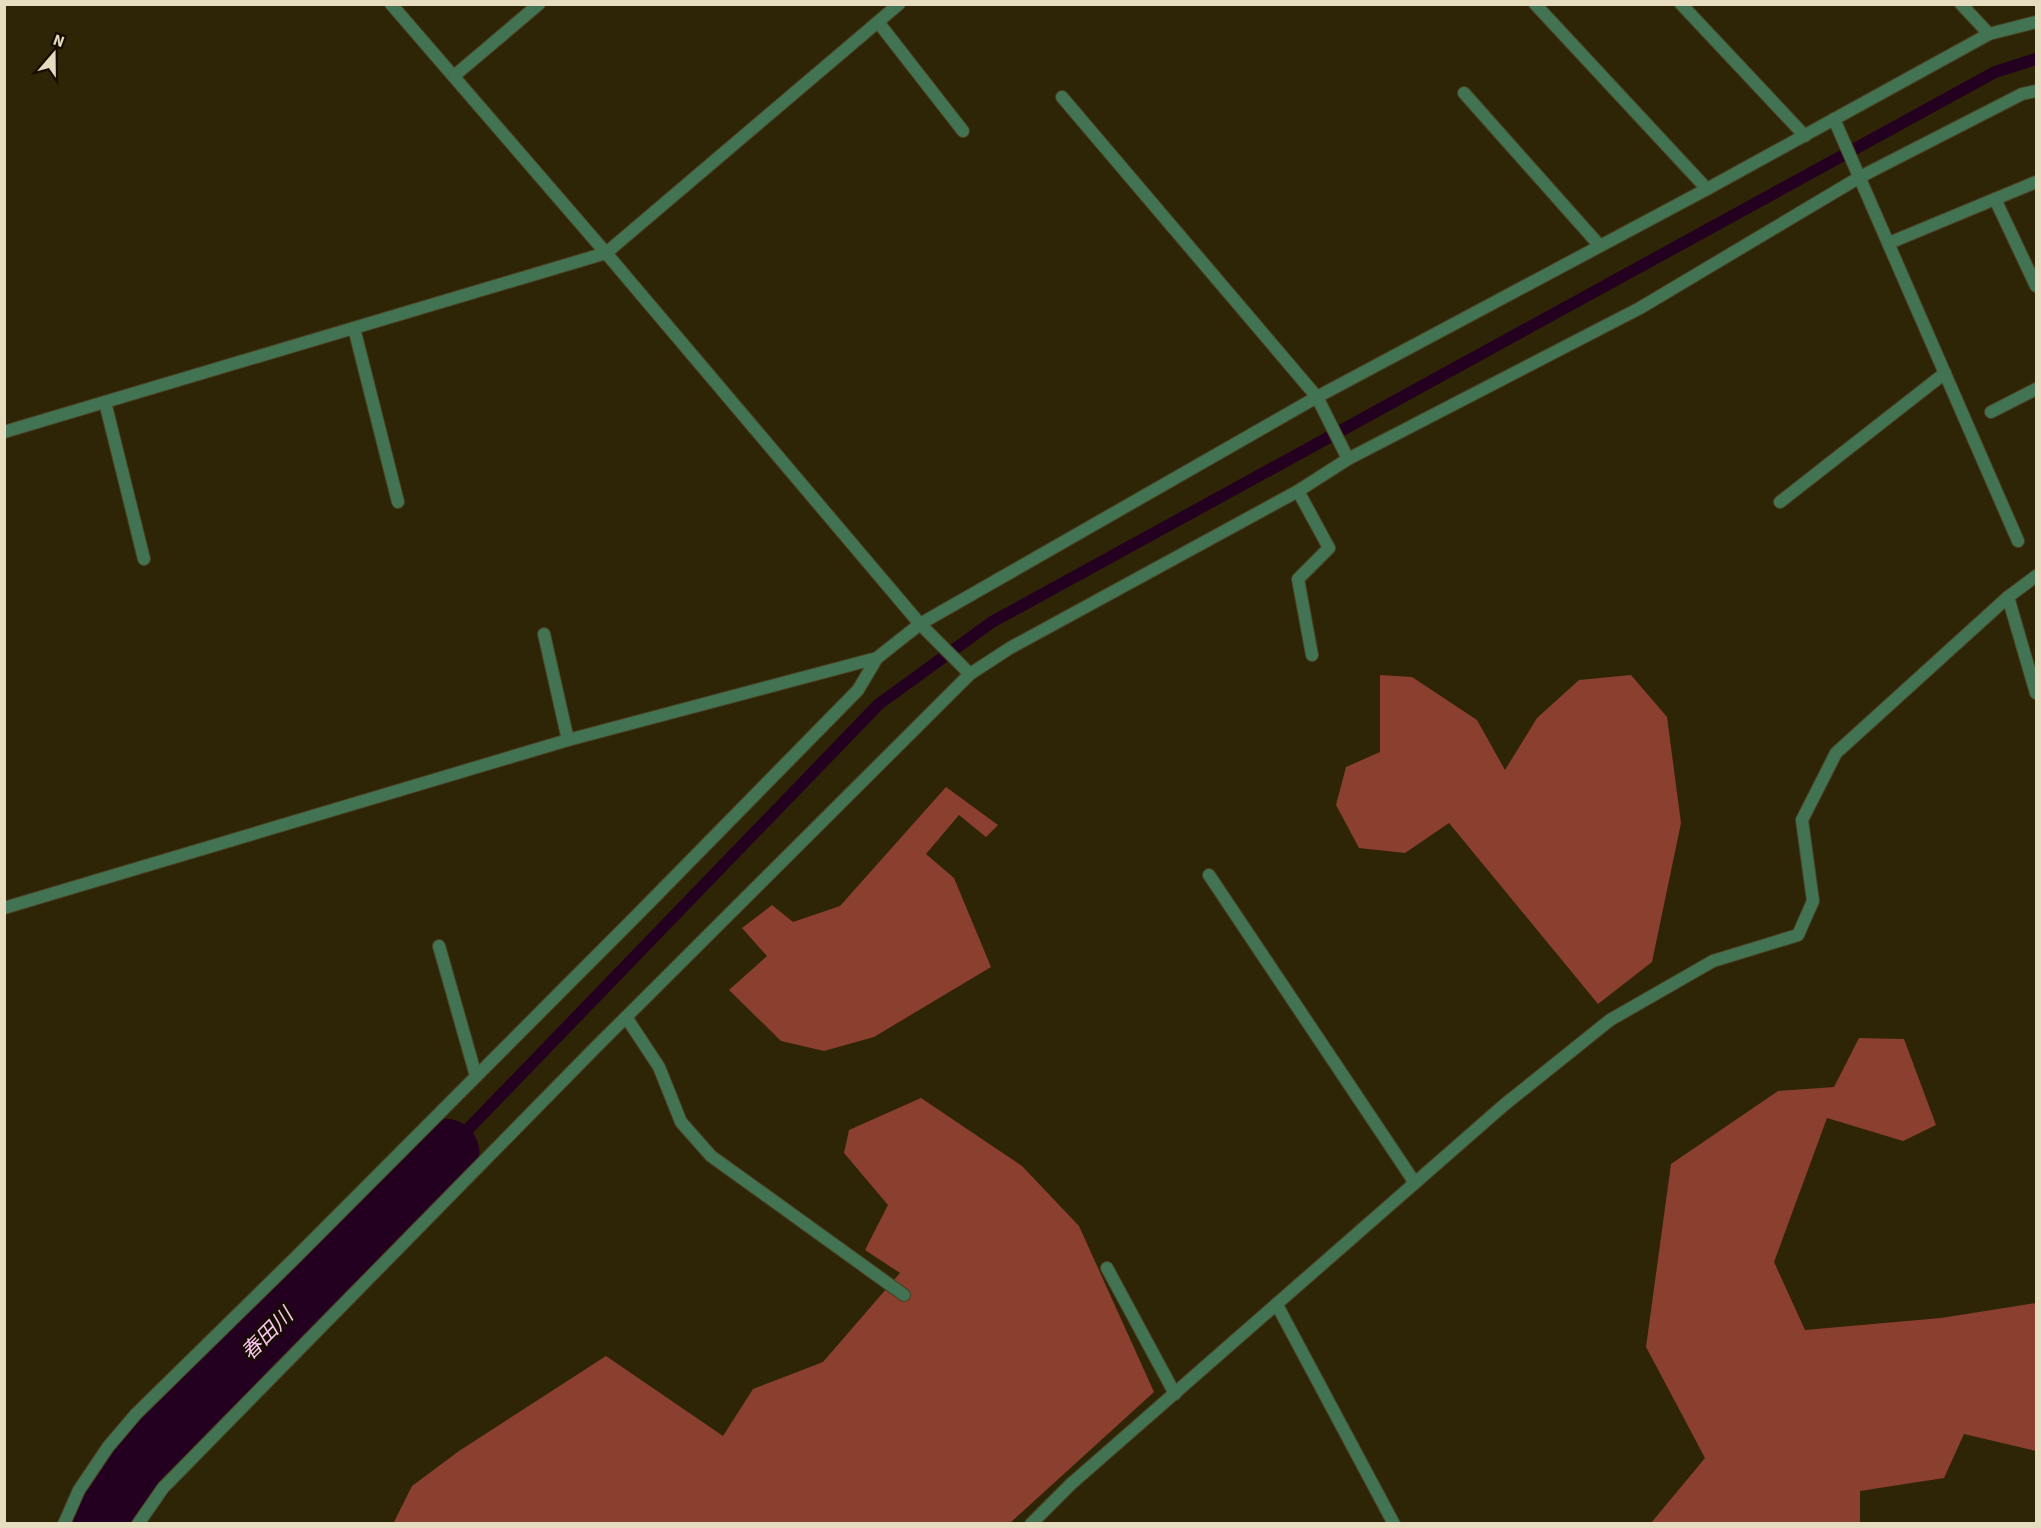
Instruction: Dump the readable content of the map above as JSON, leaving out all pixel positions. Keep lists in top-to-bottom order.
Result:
{
  "water": ["春田川"],
  "north": "top"
}
